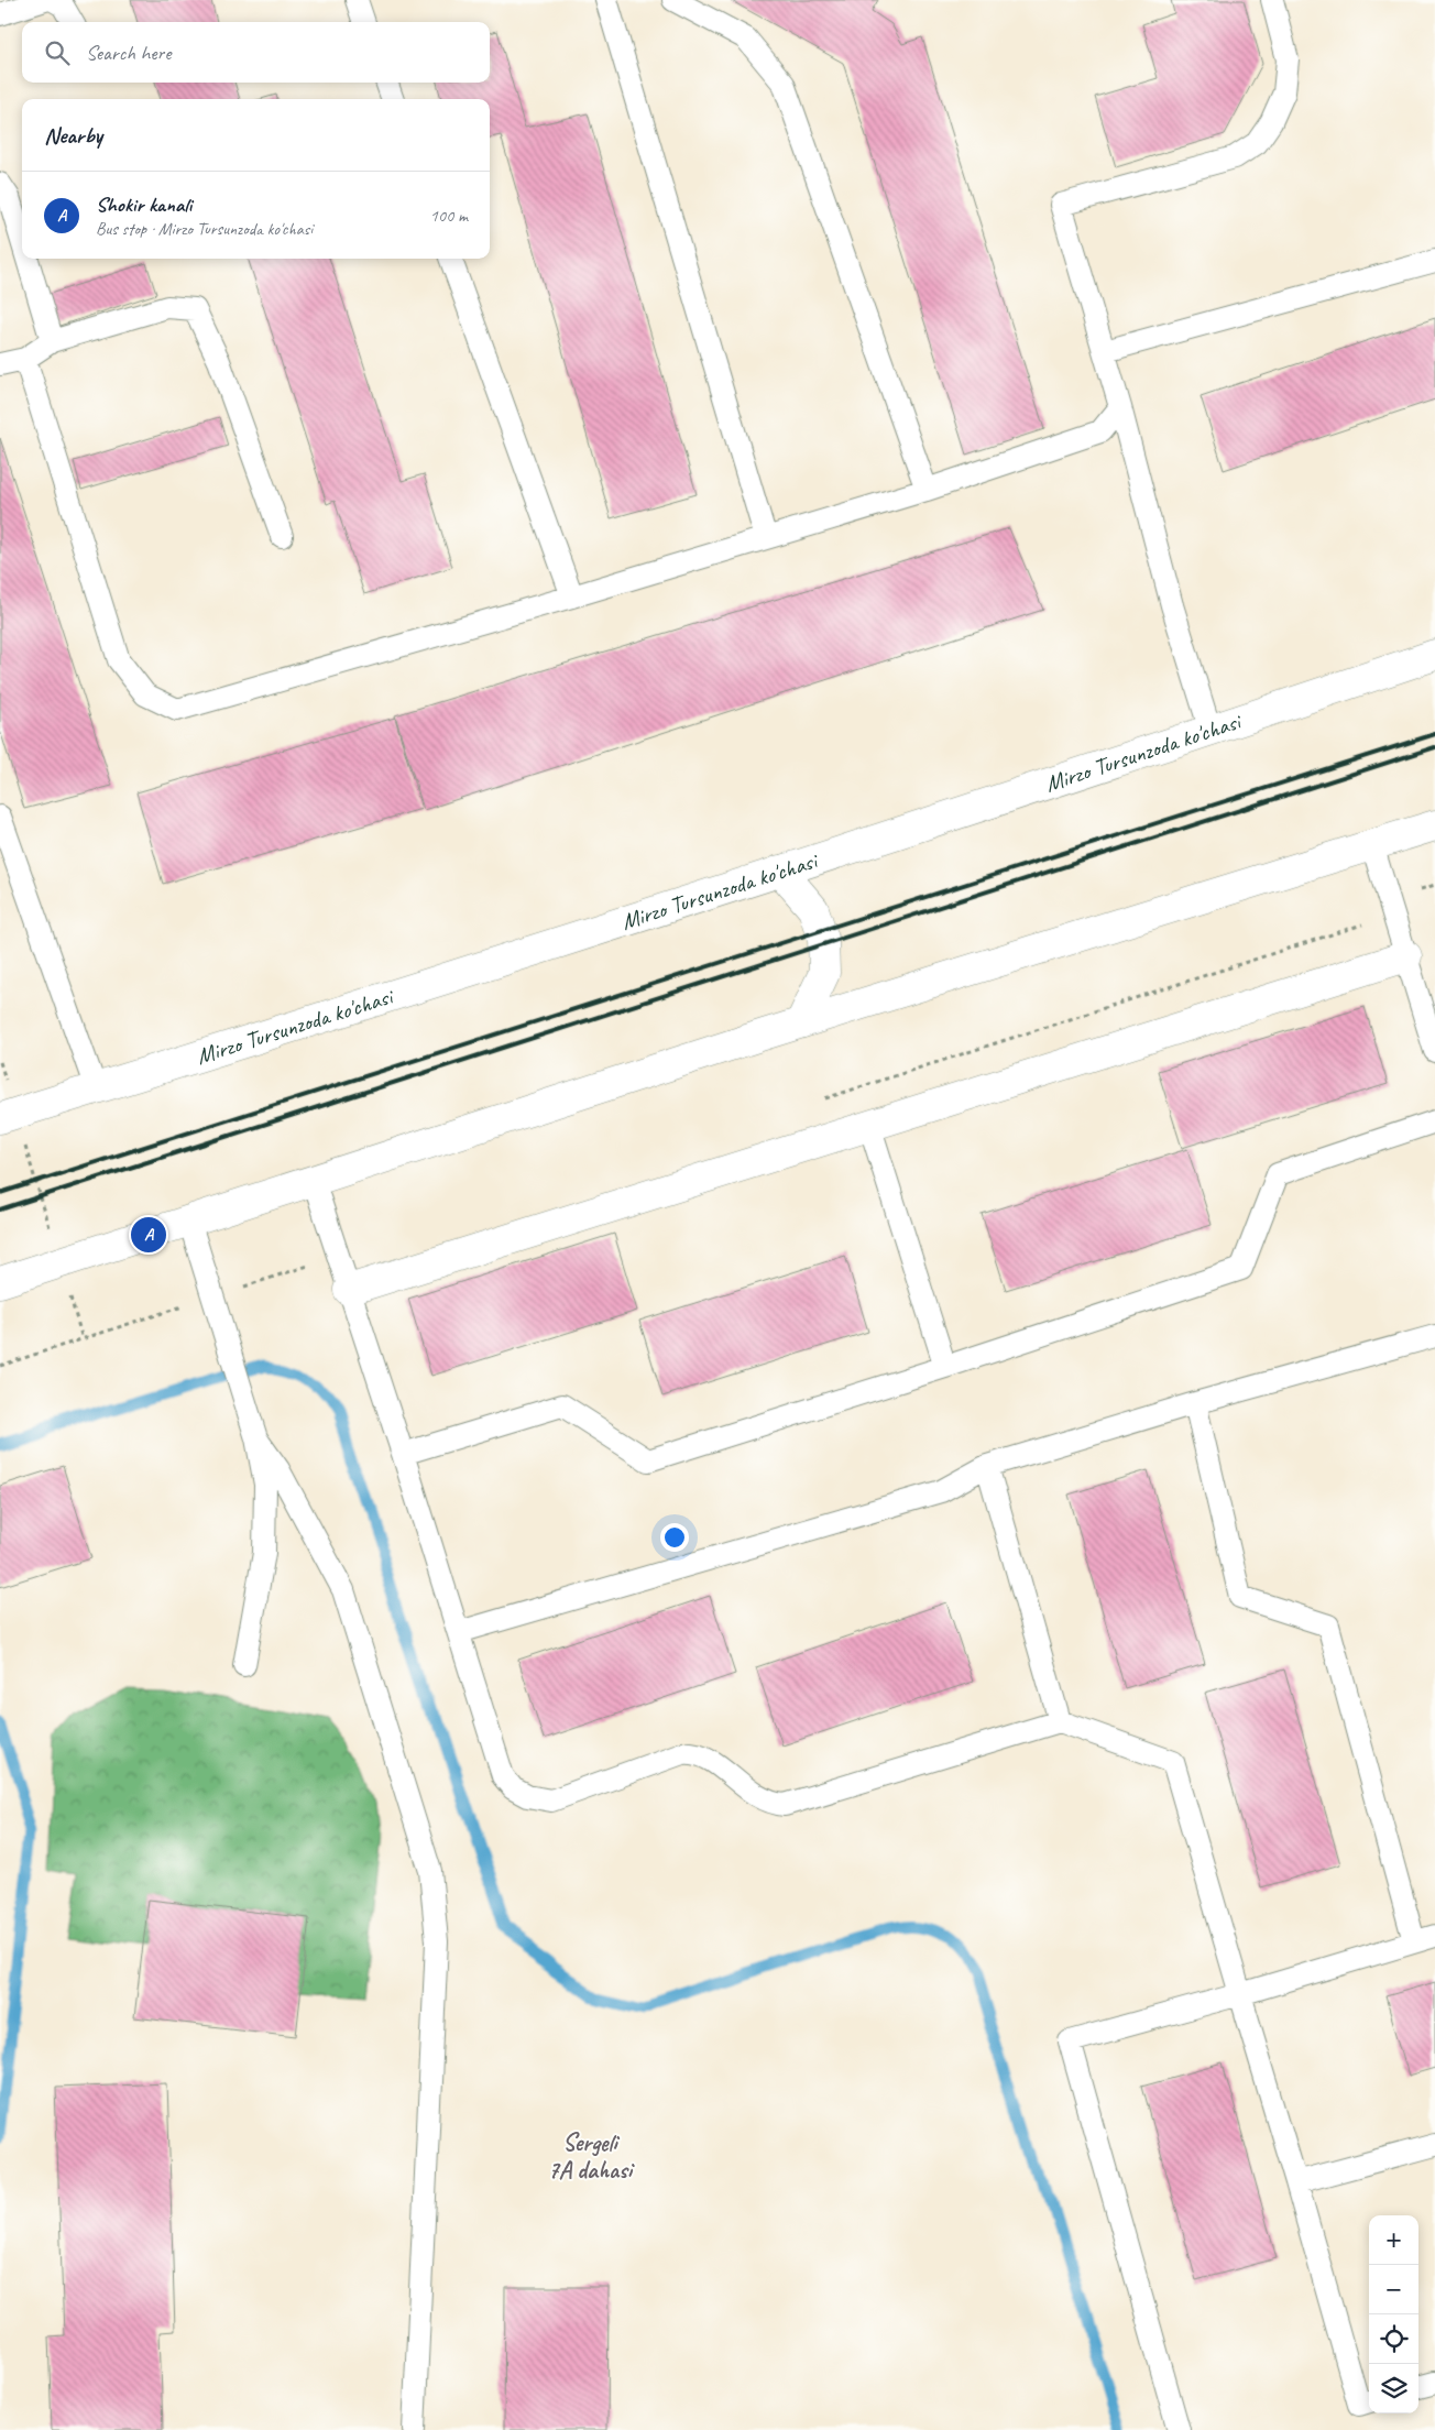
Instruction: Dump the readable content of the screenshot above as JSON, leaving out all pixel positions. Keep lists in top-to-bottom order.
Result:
{
  "streets": {
    "main road": ["Mirzo Tursunzoda ko'chasi"]
  },
  "districts": ["Sergeli 7A dahasi"],
  "page": {
    "search": "Search here",
    "heading": "Nearby",
    "list": [
      {
        "mark": "A",
        "name": "Shokir kanali",
        "note": "Bus stop · Mirzo Tursunzoda ko'chasi",
        "value": "100 m"
      }
    ],
    "pins": "A",
    "map_buttons": ["+", "−"]
  }
}
